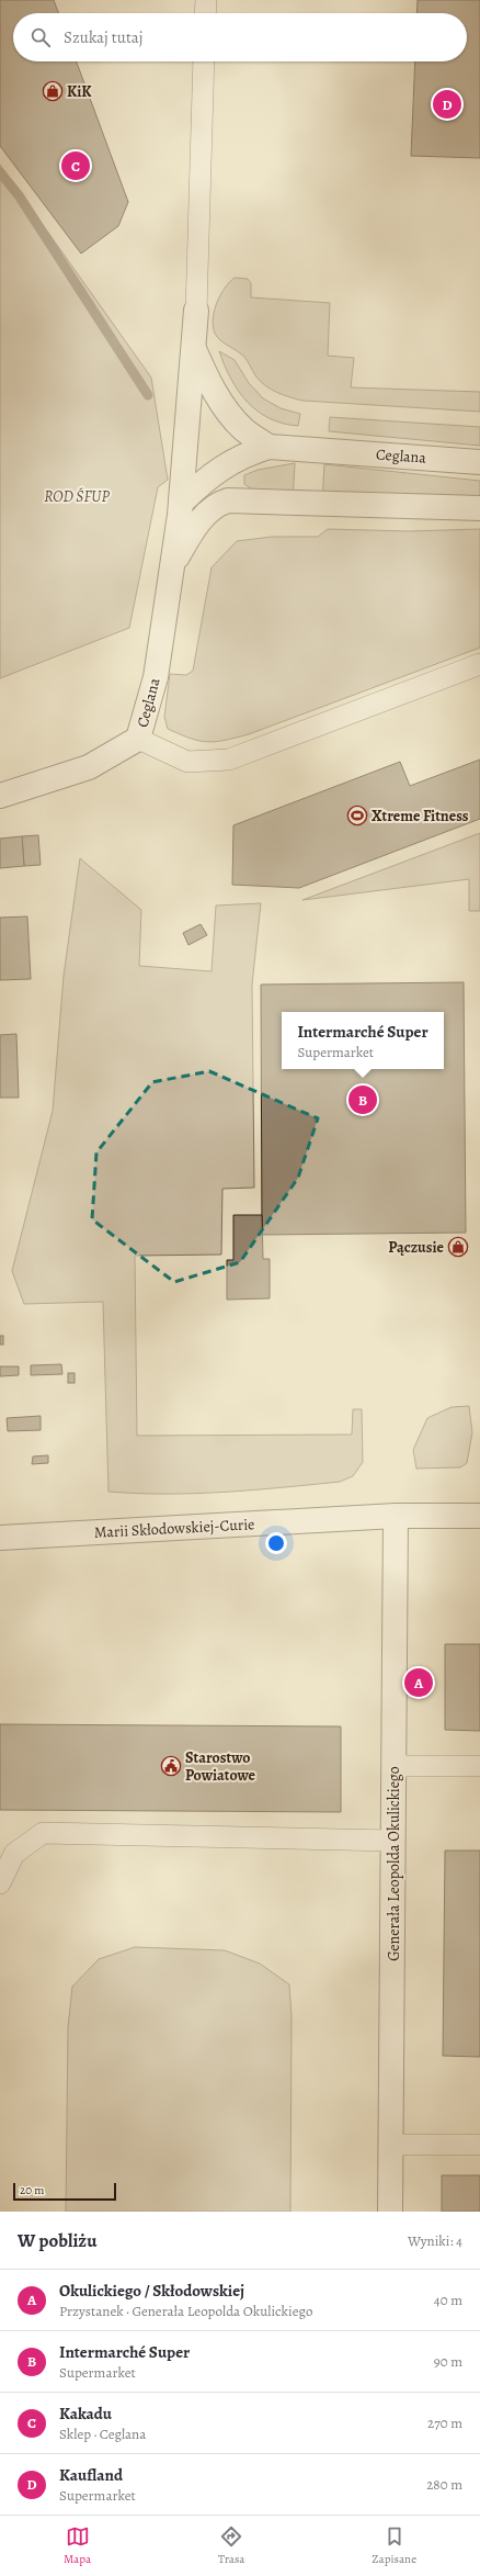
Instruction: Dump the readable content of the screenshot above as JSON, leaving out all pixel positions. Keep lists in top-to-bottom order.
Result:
{
  "streets": {
    "street": ["Ceglana", "Marii Skłodowskiej-Curie", "Generała Leopolda Okulickiego"]
  },
  "crossings": [
    ["Marii Skłodowskiej-Curie", "Generała Leopolda Okulickiego"]
  ],
  "parks": ["ROD ŚFUP"],
  "places": {
    "shop": ["KiK", "Pączusie"],
    "sports": ["Xtreme Fitness"],
    "public building": ["Starostwo Powiatowe"]
  },
  "scale_bar": "20 m",
  "page": {
    "search": "Szukaj tutaj",
    "pins": [
      "D",
      "C",
      "B",
      "A"
    ],
    "popup": ["Intermarché Super", "Supermarket"],
    "scale": "20 m",
    "heading": ["W pobliżu", "Wyniki: 4"],
    "list": [
      {
        "mark": "A",
        "name": "Okulickiego / Skłodowskiej",
        "note": "Przystanek · Generała Leopolda Okulickiego",
        "value": "40 m"
      },
      {
        "mark": "B",
        "name": "Intermarché Super",
        "note": "Supermarket",
        "value": "90 m"
      },
      {
        "mark": "C",
        "name": "Kakadu",
        "note": "Sklep · Ceglana",
        "value": "270 m"
      },
      {
        "mark": "D",
        "name": "Kaufland",
        "note": "Supermarket",
        "value": "280 m"
      }
    ],
    "nav": ["Mapa", "Trasa", "Zapisane"]
  }
}
